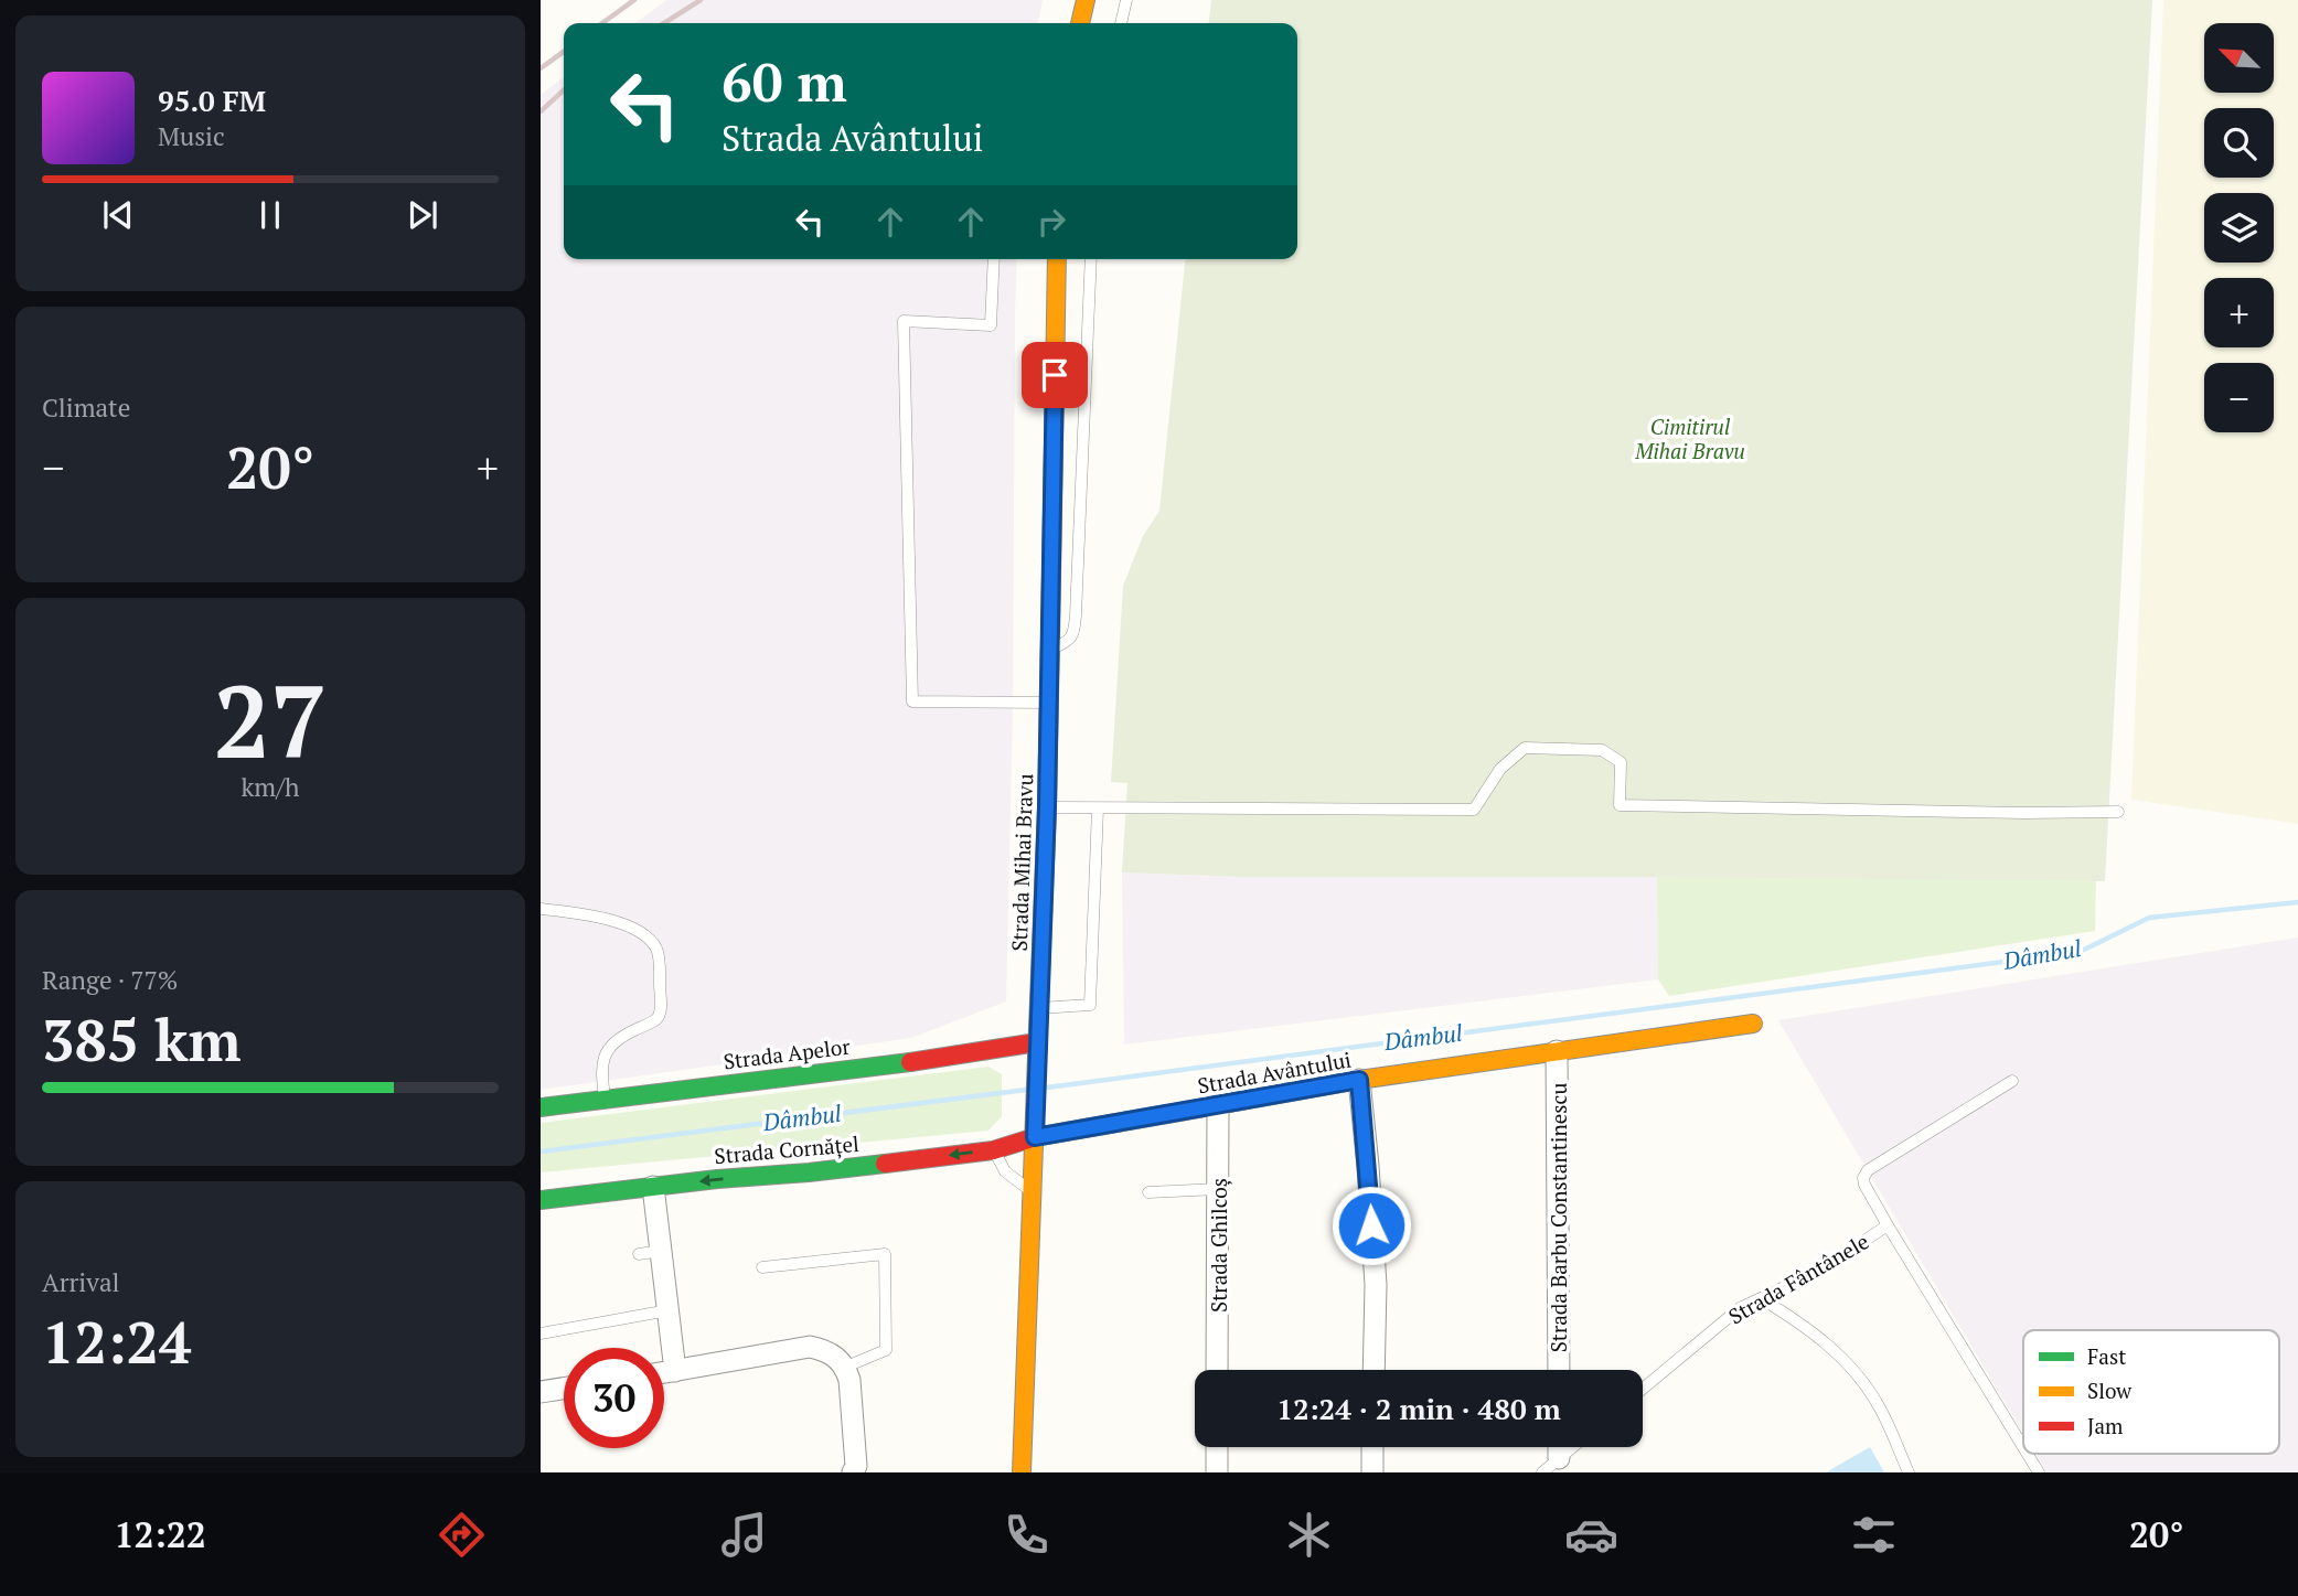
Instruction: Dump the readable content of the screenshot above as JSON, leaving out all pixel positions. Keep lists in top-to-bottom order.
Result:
{
  "streets": {
    "street": [
      "Strada Mihai Bravu",
      "Strada Apelor",
      "Strada Avântului",
      "Strada Cornățel",
      "Strada Barbu Constantinescu",
      "Strada Ghilcoș"
    ],
    "lane": ["Strada Fântânele"]
  },
  "crossings": [
    ["Strada Mihai Bravu", "Strada Apelor"],
    ["Strada Mihai Bravu", "Strada Avântului"],
    ["Strada Mihai Bravu", "Strada Cornățel"],
    ["Strada Avântului", "Strada Cornățel"],
    ["Strada Avântului", "Strada Barbu Constantinescu"],
    ["Strada Avântului", "Strada Ghilcoș"]
  ],
  "one_way": ["Strada Cornățel"],
  "water": ["Dâmbul"],
  "parks": ["Cimitirul Mihai Bravu"],
  "legend": ["Fast", "Slow", "Jam"],
  "north": "top left",
  "page": {
    "map_buttons": ["+", "−"],
    "turn": ["60 m", "Strada Avântului"],
    "song": ["95.0 FM", "Music"],
    "tile": [
      "Climate",
      ["27", "km/h"],
      ["Range · 77%", "385 km"],
      ["Arrival", "12:24"]
    ],
    "heat": ["−", "20°", "+"],
    "limit": "30",
    "trip": "12:24 · 2 min · 480 m",
    "tabs": ["12:22", "20°"]
  }
}
